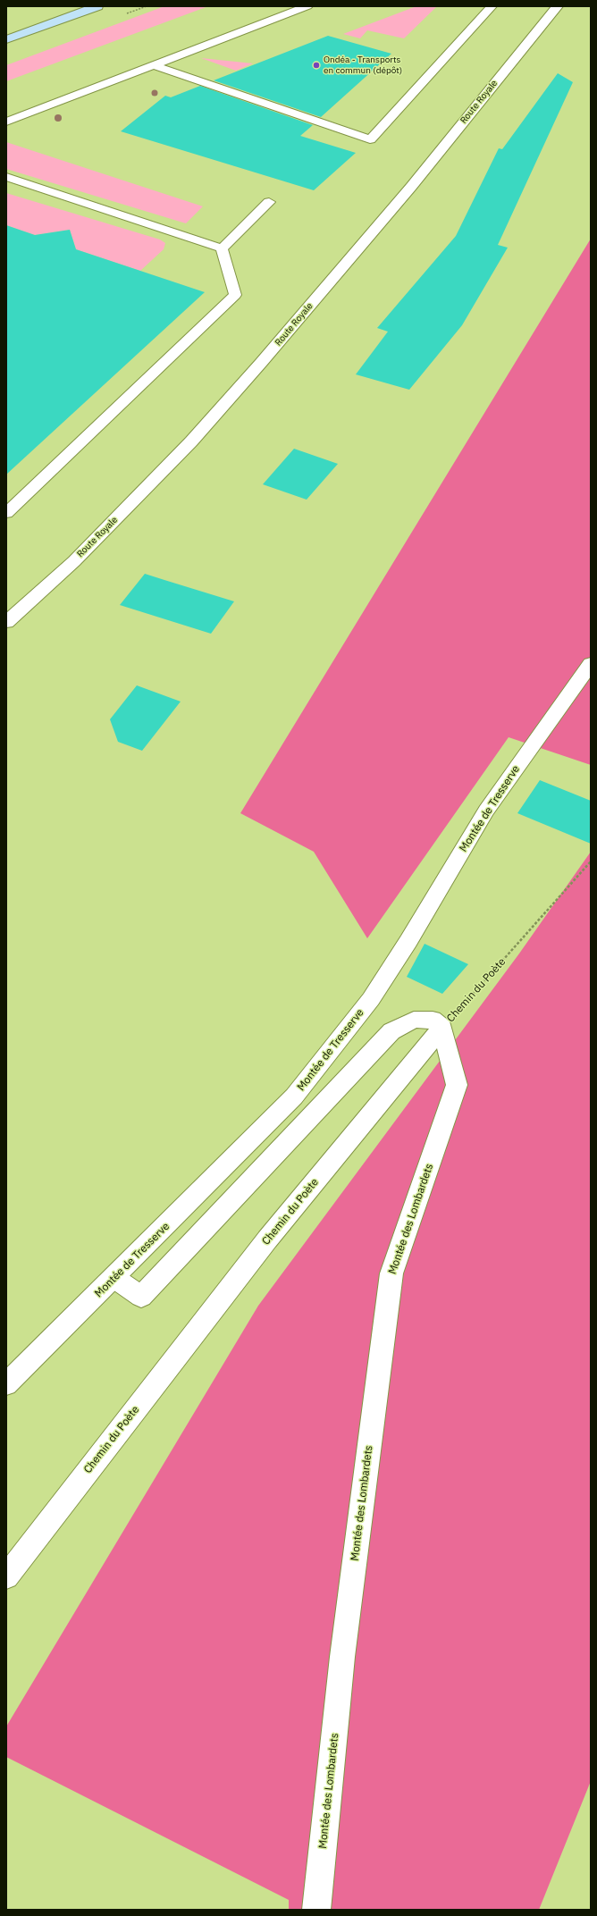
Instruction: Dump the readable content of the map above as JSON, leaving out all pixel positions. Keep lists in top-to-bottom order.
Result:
{
  "streets": {
    "street": [
      "Route Royale",
      "Montée de Tresserve",
      "Chemin du Poète",
      "Montée des Lombardets"
    ]
  },
  "crossings": [
    ["Chemin du Poète", "Montée des Lombardets"]
  ],
  "places": ["Ondéa - Transports en commun (dépôt)"]
}
